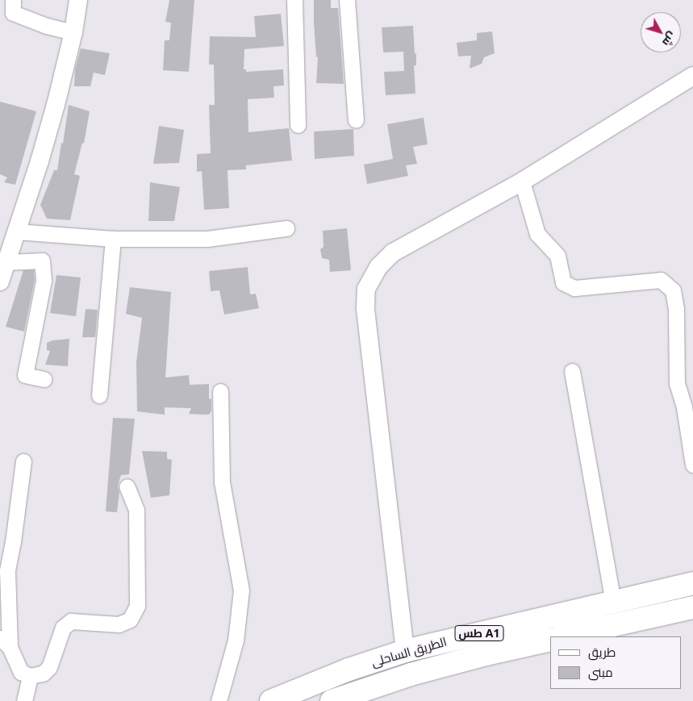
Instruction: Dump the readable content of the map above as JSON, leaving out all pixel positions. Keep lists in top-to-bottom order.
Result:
{
  "streets": {
    "highway": ["طس A1", "الطريق الساحلى"]
  },
  "legend": ["طريق", "مبنى"],
  "north": "bottom right"
}
